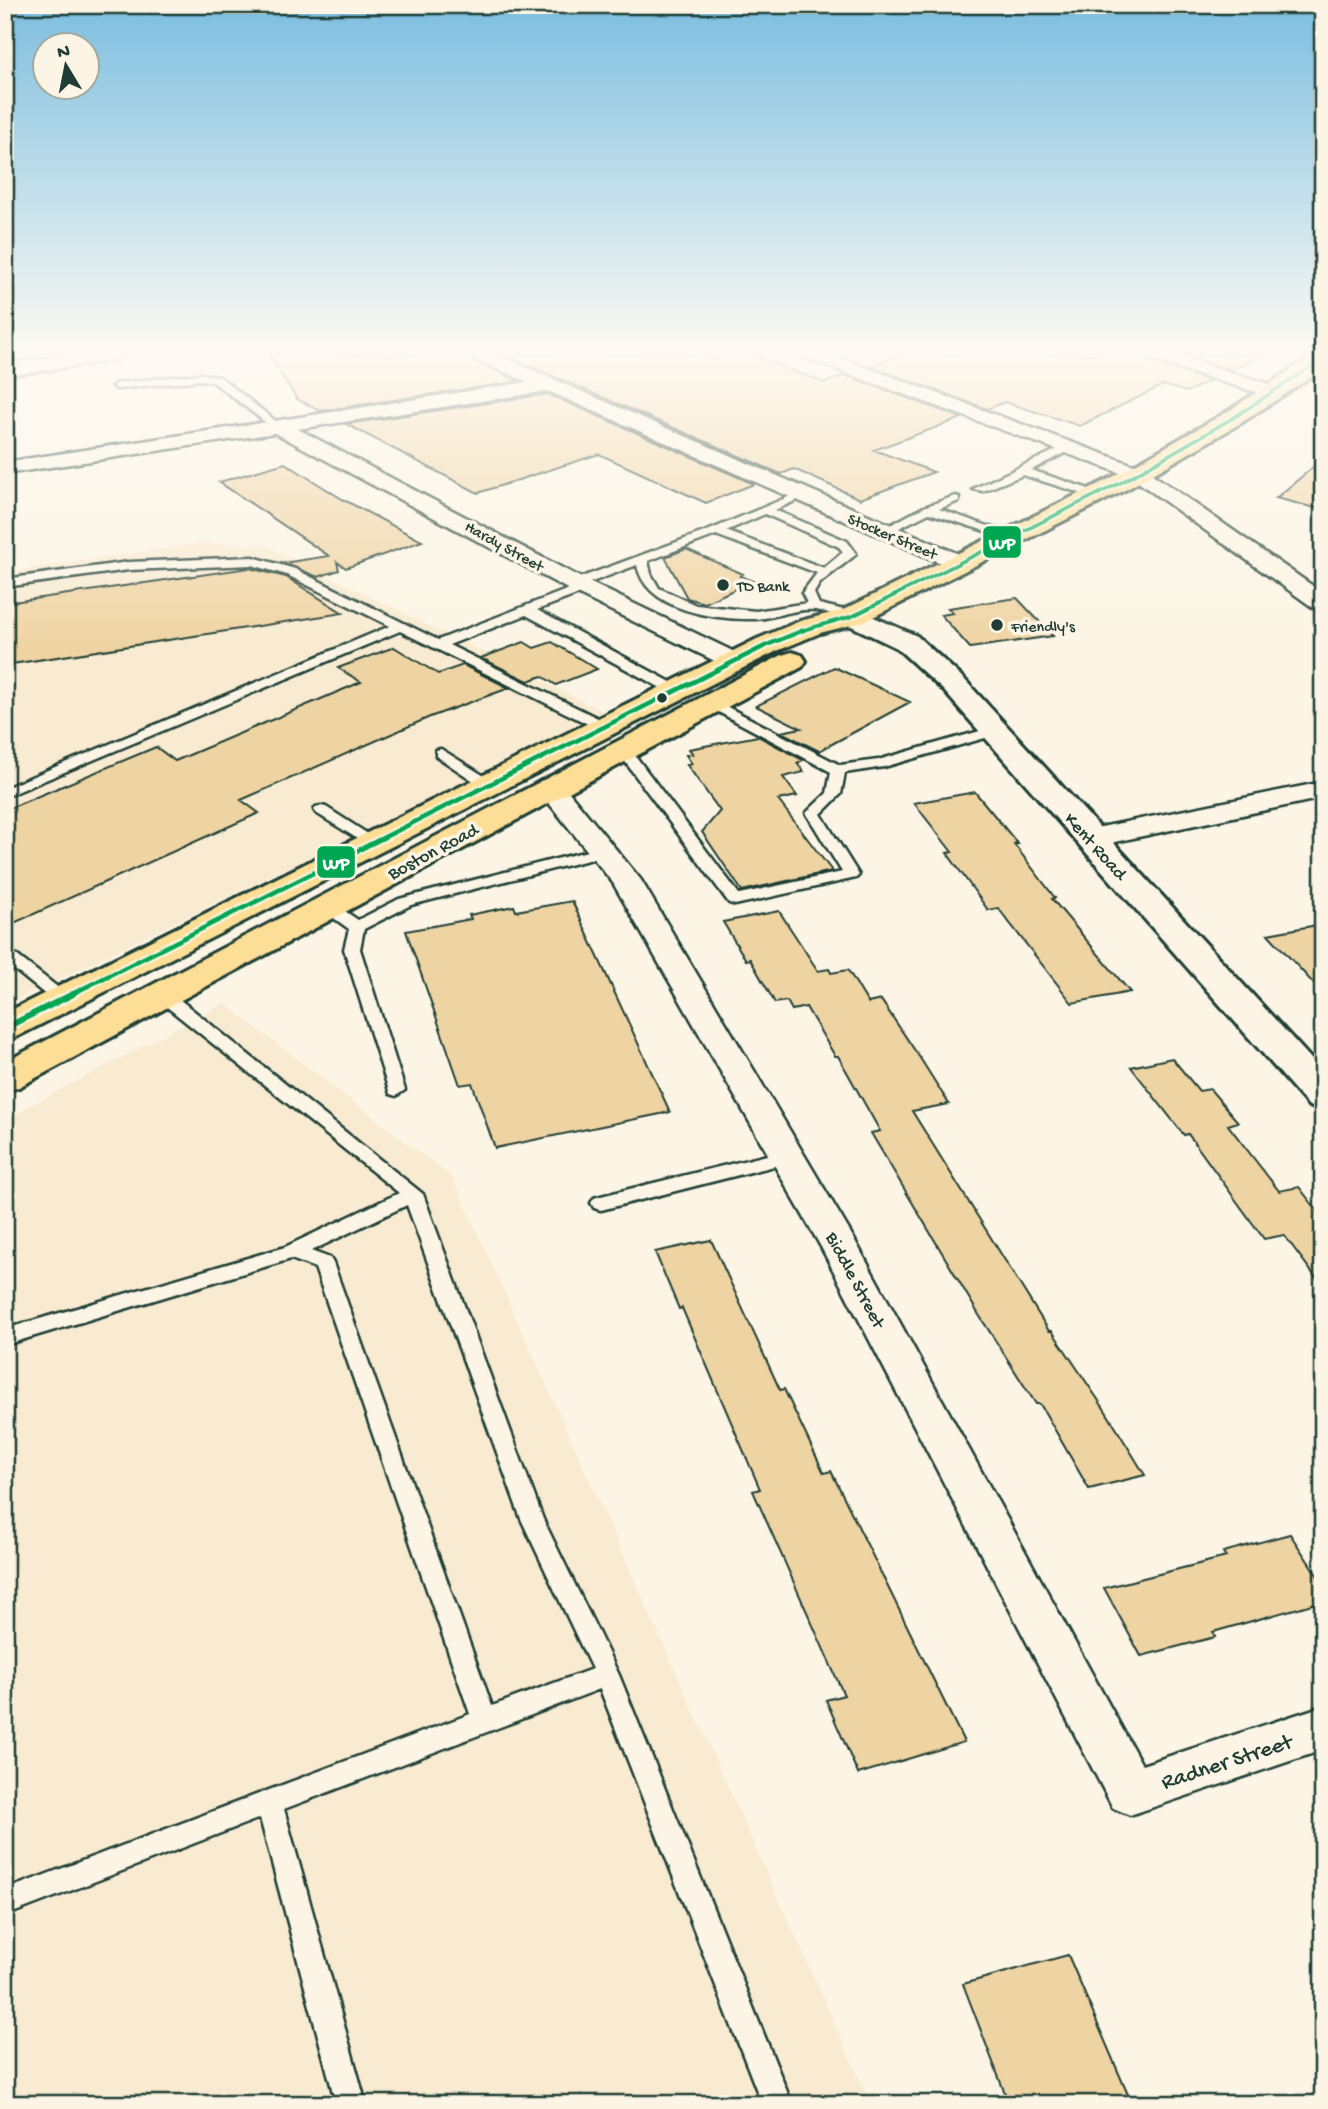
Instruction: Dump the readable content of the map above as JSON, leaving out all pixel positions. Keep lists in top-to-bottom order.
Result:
{
  "streets": {
    "main road": ["Boston Road"],
    "street": [
      "Stocker Street",
      "Hardy Street",
      "Kent Road",
      "Biddle Street",
      "Radner Street"
    ]
  },
  "crossings": [
    ["Stocker Street", "Boston Road"],
    ["Hardy Street", "Boston Road"],
    ["Kent Road", "Boston Road"],
    ["Boston Road", "Biddle Street"],
    ["Biddle Street", "Radner Street"]
  ],
  "places": ["TD Bank", "Friendly's"],
  "lines": ["transit line WP"],
  "north": "top"
}
